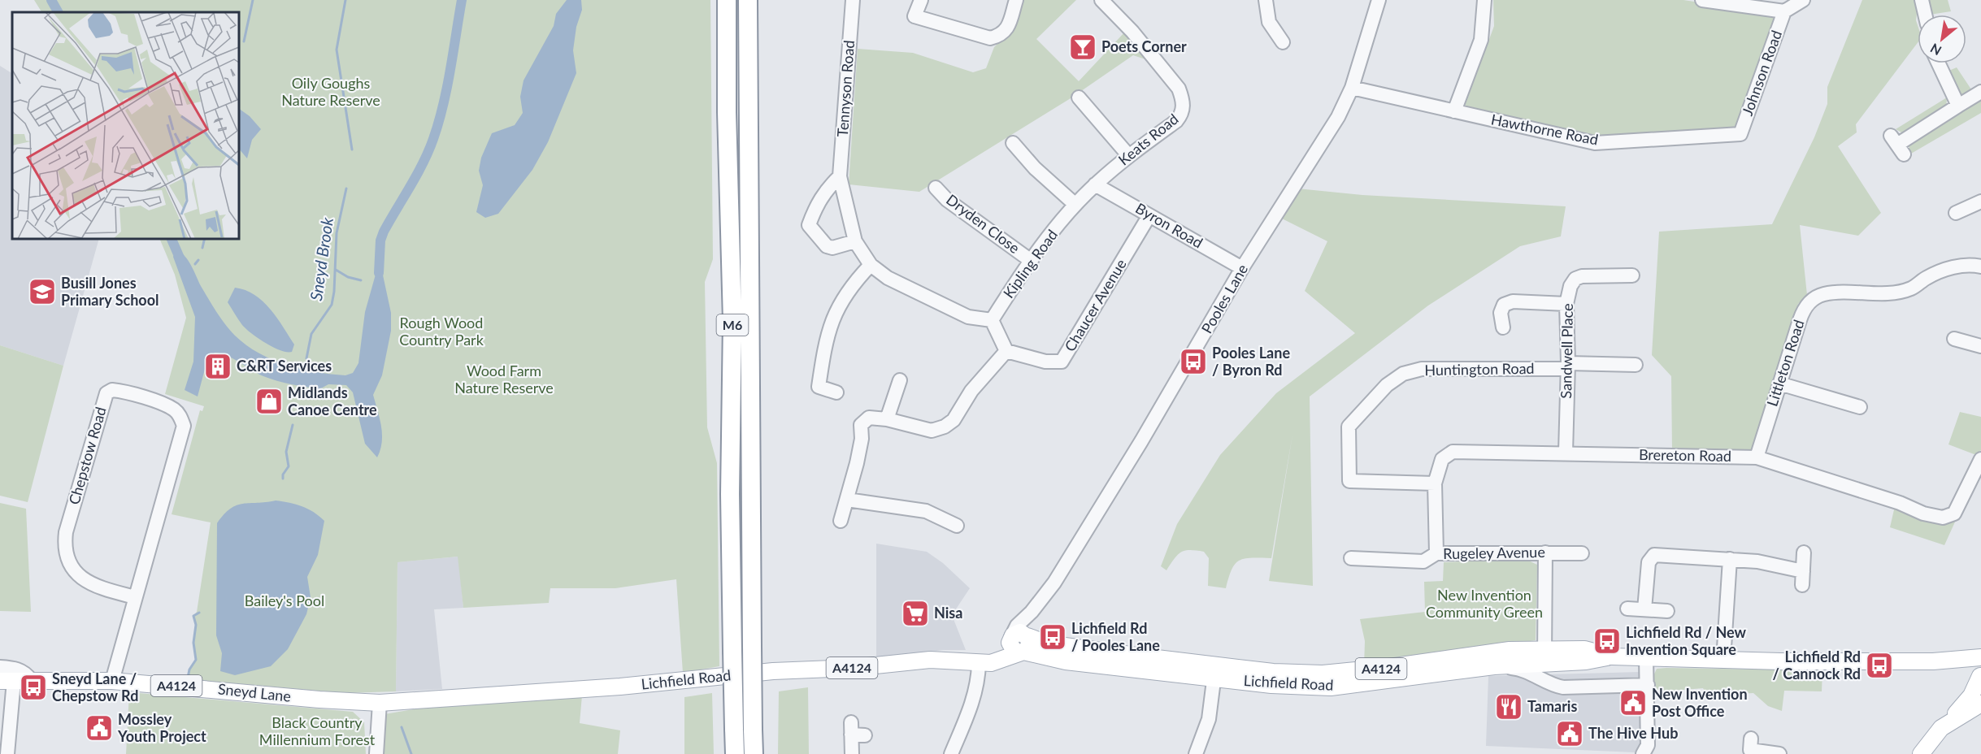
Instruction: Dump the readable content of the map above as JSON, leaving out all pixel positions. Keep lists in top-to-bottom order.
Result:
{
  "streets": {
    "highway": ["M6"],
    "main road": ["A4124", "Lichfield Road", "Sneyd Lane"],
    "street": [
      "Johnson Road",
      "Tennyson Road",
      "Hawthorne Road",
      "Keats Road",
      "Dryden Close",
      "Byron Road",
      "Kipling Road",
      "Pooles Lane",
      "Chaucer Avenue",
      "Sandwell Place",
      "Littleton Road",
      "Huntington Road",
      "Chepstow Road",
      "Brereton Road",
      "Rugeley Avenue"
    ]
  },
  "crossings": [
    ["Johnson Road", "Hawthorne Road"],
    ["Tennyson Road", "Kipling Road"],
    ["Hawthorne Road", "Pooles Lane"],
    ["Keats Road", "Byron Road"],
    ["Keats Road", "Kipling Road"],
    ["Dryden Close", "Kipling Road"],
    ["Byron Road", "Kipling Road"],
    ["Byron Road", "Pooles Lane"],
    ["Byron Road", "Chaucer Avenue"],
    ["Pooles Lane", "Lichfield Road"],
    ["Sandwell Place", "Huntington Road"],
    ["Sandwell Place", "Brereton Road"],
    ["Littleton Road", "Brereton Road"],
    ["Huntington Road", "Brereton Road"],
    ["Chepstow Road", "Sneyd Lane"],
    ["Brereton Road", "Rugeley Avenue"],
    ["Lichfield Road", "Sneyd Lane"]
  ],
  "water": ["Sneyd Brook"],
  "parks": [
    "Oily Goughs Nature Reserve",
    "Rough Wood Country Park",
    "Wood Farm Nature Reserve",
    "New Invention Community Green",
    "Bailey's Pool",
    "Black Country Millennium Forest"
  ],
  "places": {
    "bar": ["Poets Corner"],
    "school or university": ["Busill Jones Primary School"],
    "bus stop": [
      "Pooles Lane / Byron Rd",
      "Lichfield Rd / Pooles Lane",
      "Lichfield Rd / New Invention Square",
      "Lichfield Rd / Cannock Rd",
      "Sneyd Lane / Chepstow Rd"
    ],
    "building": ["C&RT Services"],
    "shop": ["Midlands Canoe Centre"],
    "supermarket": ["Nisa"],
    "public building": ["New Invention Post Office", "Mossley Youth Project", "The Hive Hub"],
    "restaurant": ["Tamaris"]
  },
  "north": "bottom left"
}
